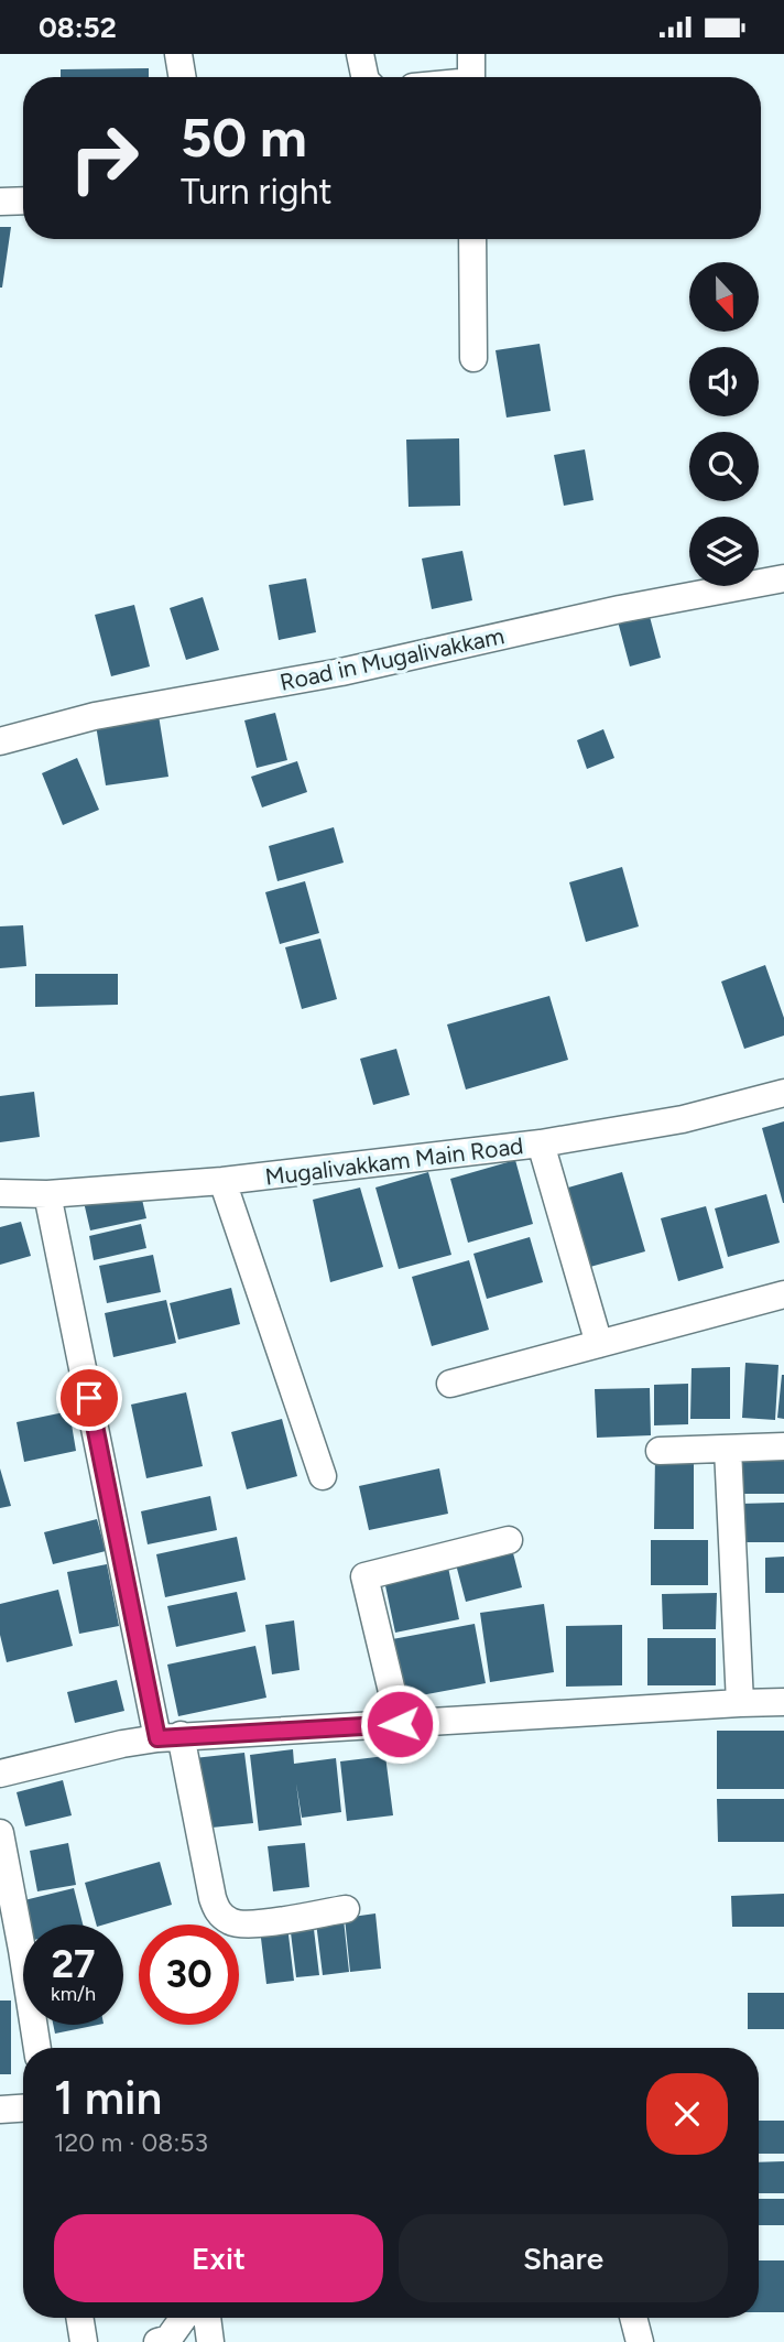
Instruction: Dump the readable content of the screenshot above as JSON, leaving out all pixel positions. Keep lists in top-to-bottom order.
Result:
{
  "streets": {
    "street": ["Road in Mugalivakkam", "Mugalivakkam Main Road"]
  },
  "north": "bottom",
  "page": {
    "status": "08:52",
    "turn": ["50 m", "Turn right"],
    "speed": "27 km/h",
    "limit": "30",
    "heading": ["1 min", "120 m · 08:53"],
    "buttons": ["Exit", "Share"]
  }
}
